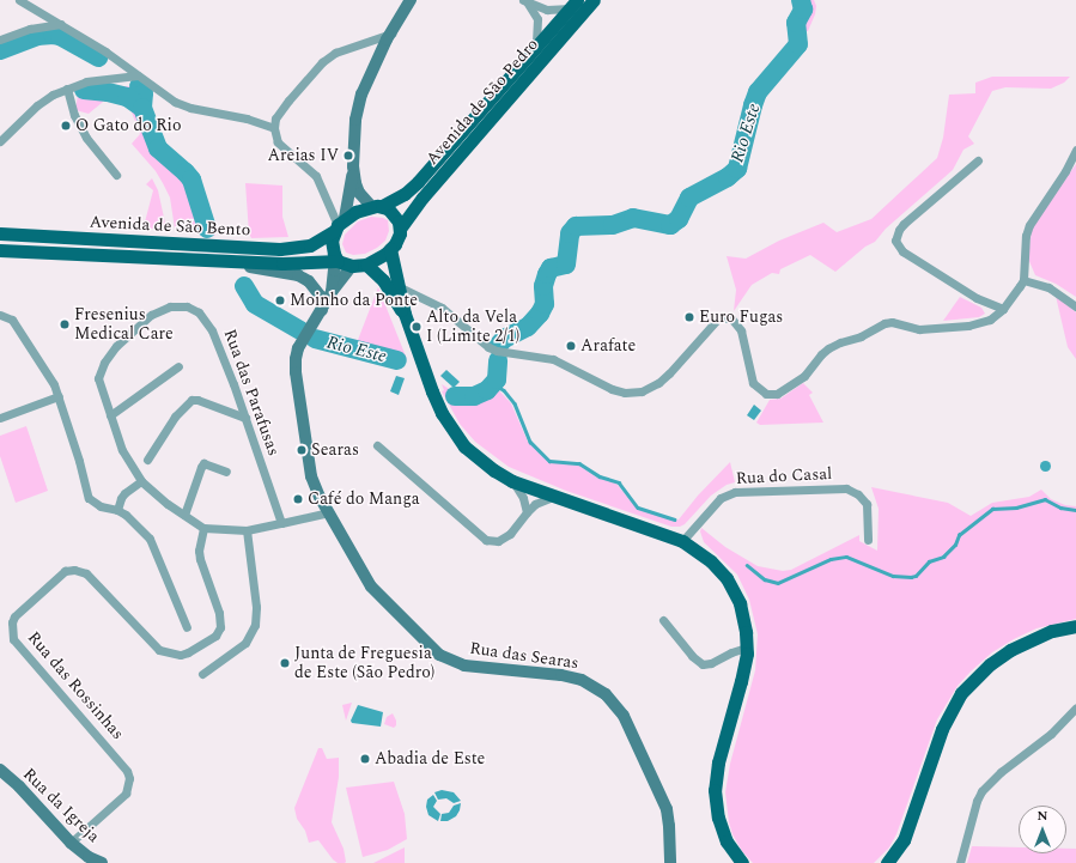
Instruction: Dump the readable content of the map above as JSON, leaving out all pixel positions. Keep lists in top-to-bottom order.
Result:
{
  "streets": {
    "main road": ["Avenida de São Pedro", "Avenida de São Bento"],
    "street": [
      "Rua das Parafusas",
      "Rua do Casal",
      "Rua das Searas",
      "Rua das Rossinhas",
      "Rua da Igreja"
    ]
  },
  "crossings": [
    ["Avenida de São Pedro", "Avenida de São Bento"],
    ["Avenida de São Pedro", "Rua das Searas"],
    ["Avenida de São Bento", "Rua das Searas"],
    ["Rua das Parafusas", "Rua das Rossinhas"],
    ["Rua das Rossinhas", "Rua da Igreja"]
  ],
  "water": ["Rio Este"],
  "places": [
    "O Gato do Rio",
    "Areias IV",
    "Moinho da Ponte",
    "Euro Fugas",
    "Fresenius Medical Care",
    "Alto da Vela I (Limite 2/1)",
    "Arafate",
    "Searas",
    "Café do Manga",
    "Junta de Freguesia de Este (São Pedro)",
    "Abadia de Este"
  ],
  "north": "top"
}
